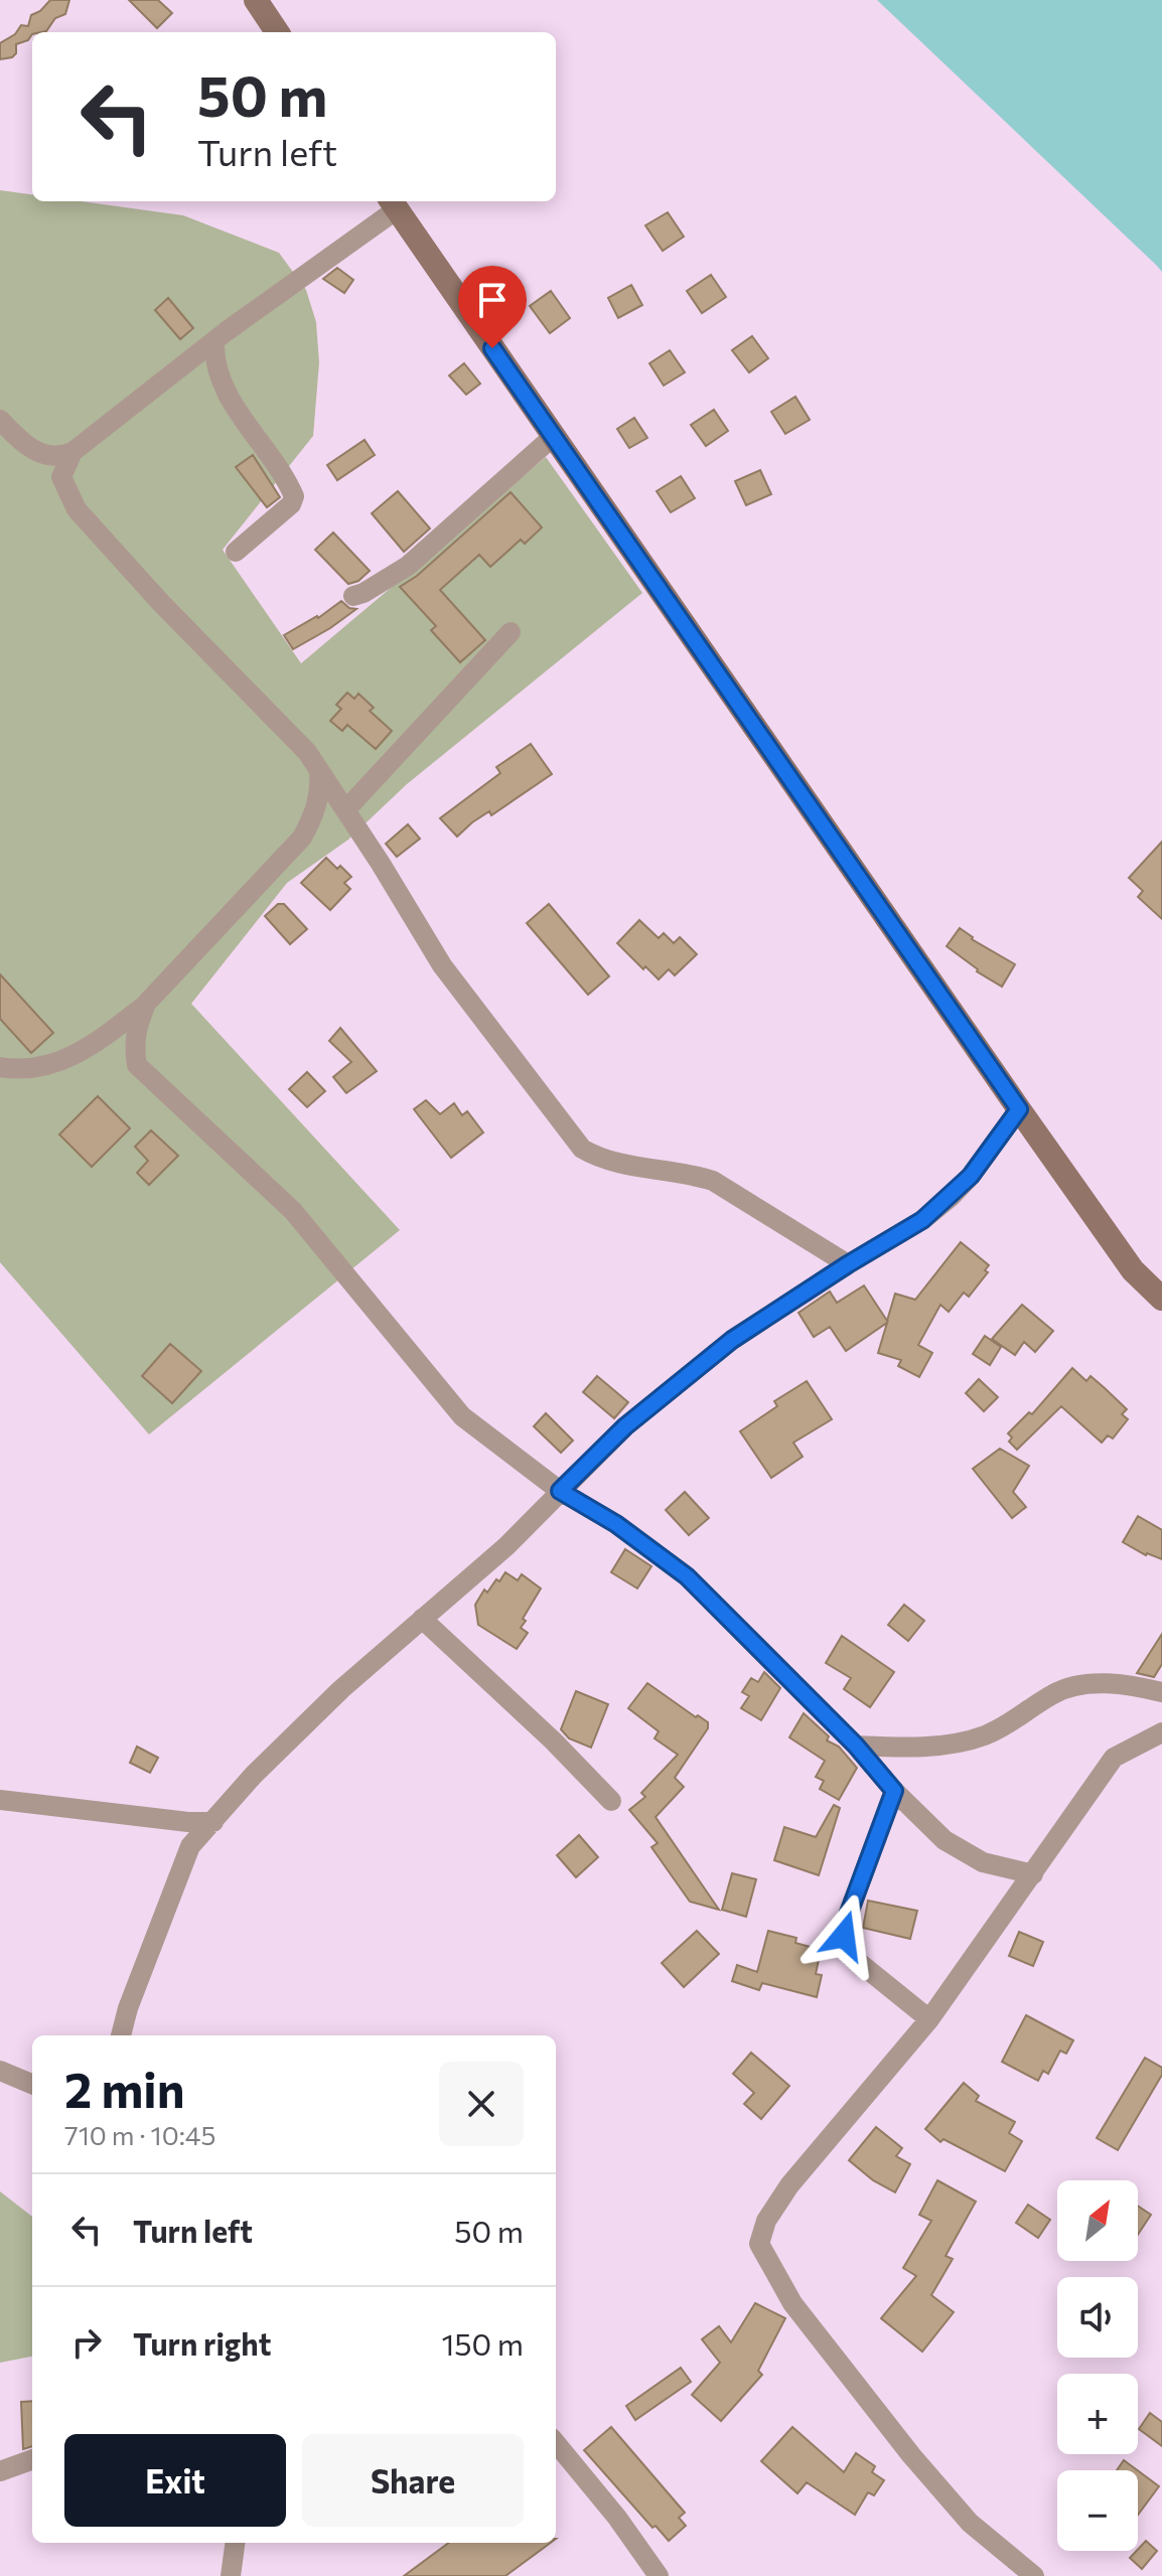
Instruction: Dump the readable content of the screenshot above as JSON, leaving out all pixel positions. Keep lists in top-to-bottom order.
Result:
{
  "north": "top right",
  "page": {
    "turn": ["50 m", "Turn left"],
    "heading": ["2 min", "710 m · 10:45"],
    "list": [
      {
        "name": "Turn left",
        "value": "50 m"
      },
      {
        "name": "Turn right",
        "value": "150 m"
      }
    ],
    "map_buttons": ["+", "−"],
    "buttons": ["Exit", "Share"]
  }
}
